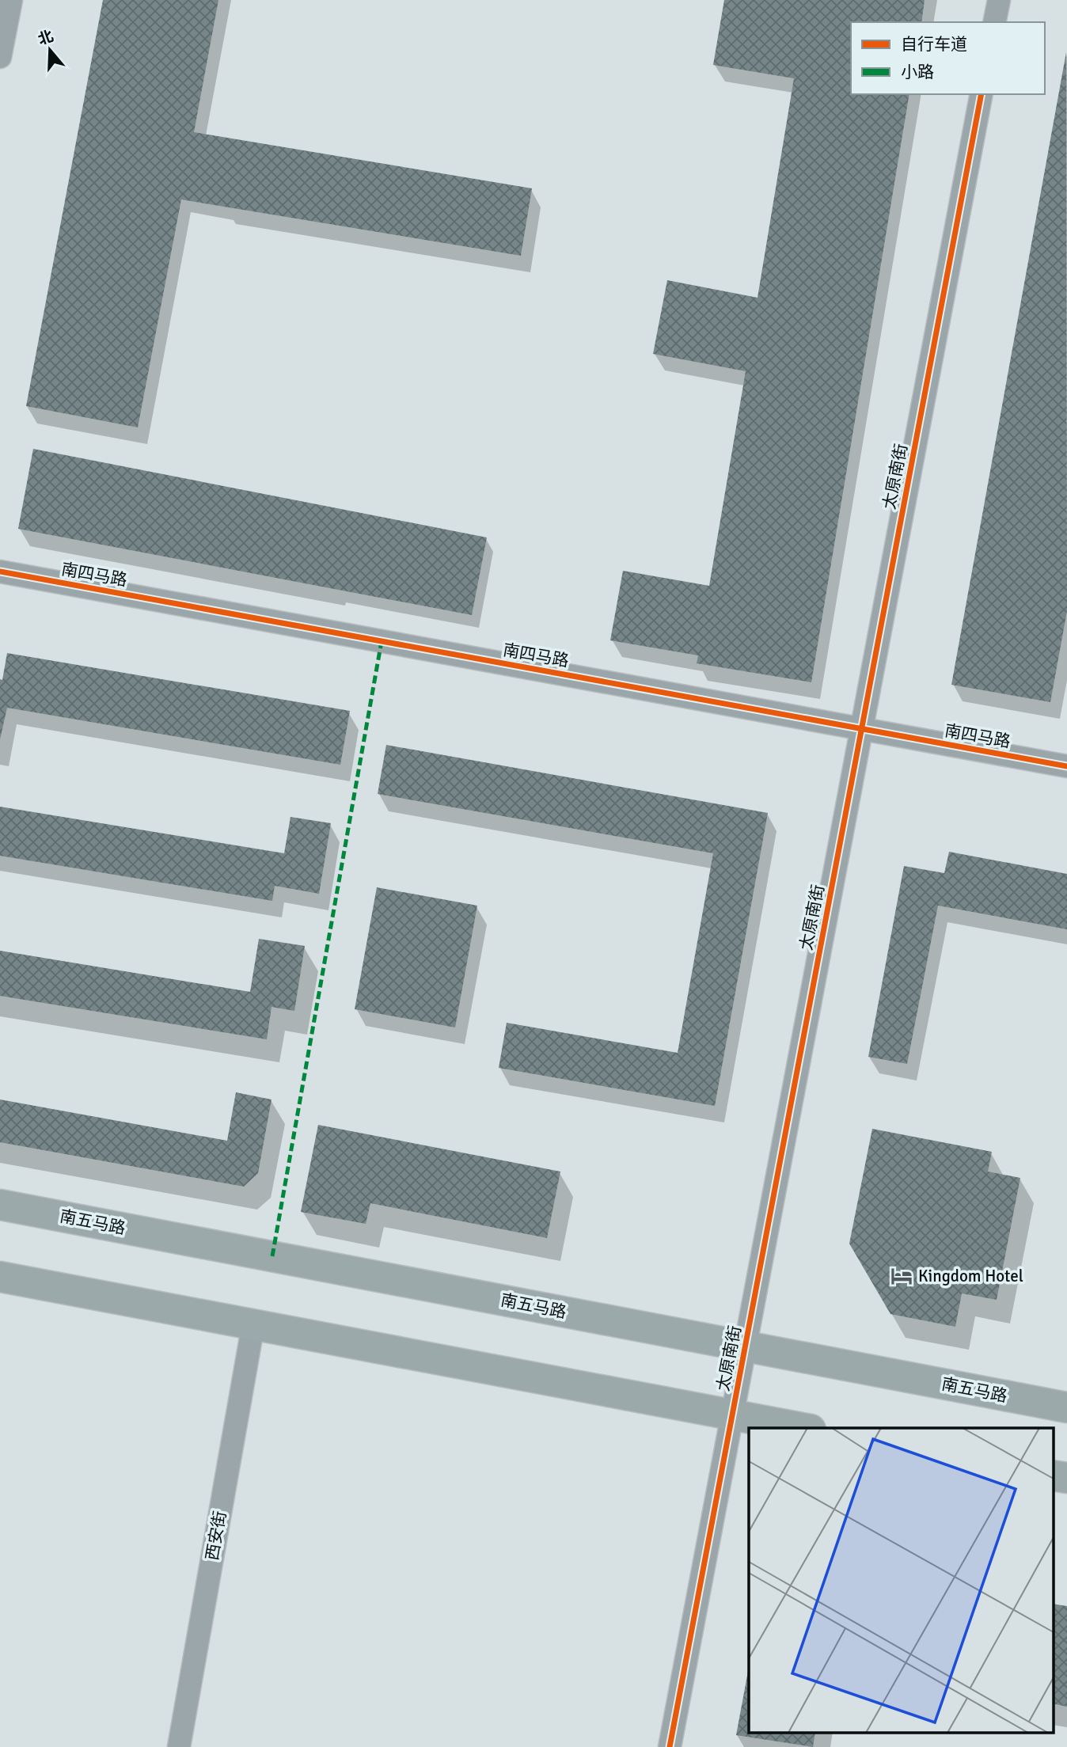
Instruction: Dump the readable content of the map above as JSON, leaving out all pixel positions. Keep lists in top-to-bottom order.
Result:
{
  "streets": {
    "main road": ["南五马路"],
    "street": ["太原南街", "南四马路", "西安街"]
  },
  "crossings": [
    ["太原南街", "南四马路"],
    ["太原南街", "南五马路"]
  ],
  "places": {
    "hotel": ["Kingdom Hotel"]
  },
  "legend": ["自行车道", "小路"],
  "north": "top"
}
